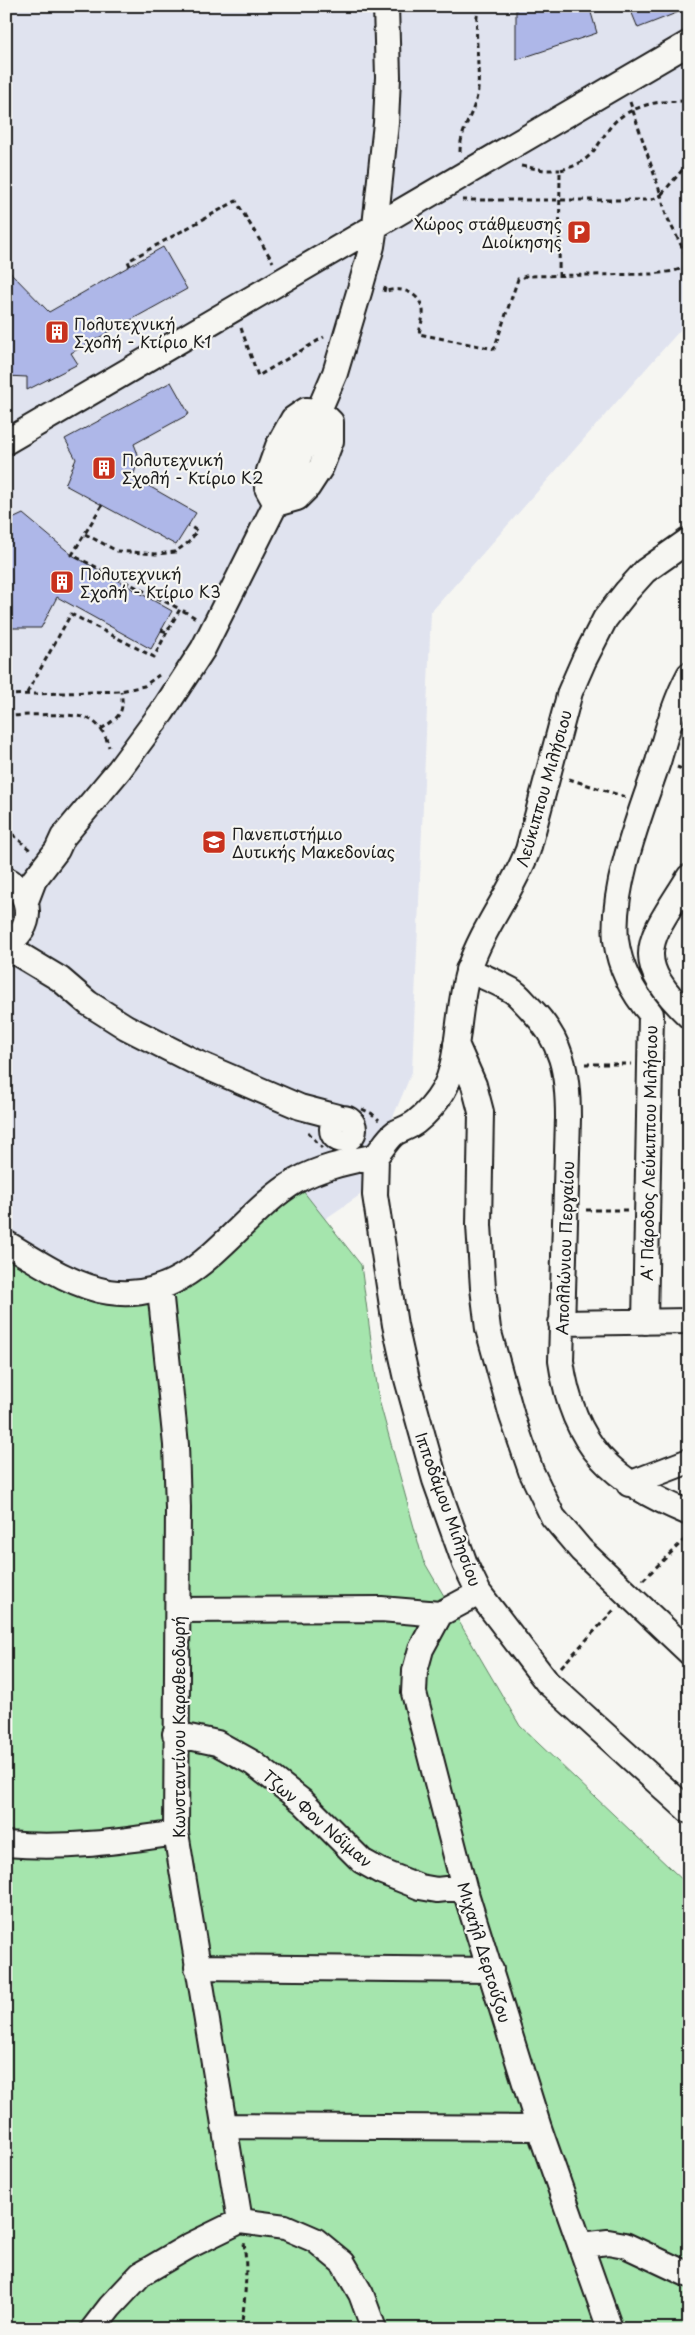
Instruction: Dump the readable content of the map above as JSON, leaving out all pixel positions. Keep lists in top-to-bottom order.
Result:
{
  "streets": {
    "street": [
      "Λεύκιππου Μιλήσιου",
      "Α' Πάροδος Λεύκιππου Μιλήσιου",
      "Απολλώνιου Περγαίου",
      "Ιπποδάμου Μιλησίου",
      "Κωνσταντίνου Καραθεοδωρή",
      "Τζων Φον Νόϊμαν",
      "Μιχαήλ Δερτούζου"
    ]
  },
  "crossings": [
    ["Λεύκιππου Μιλήσιου", "Απολλώνιου Περγαίου"],
    ["Λεύκιππου Μιλήσιου", "Ιπποδάμου Μιλησίου"],
    ["Κωνσταντίνου Καραθεοδωρή", "Τζων Φον Νόϊμαν"],
    ["Τζων Φον Νόϊμαν", "Μιχαήλ Δερτούζου"]
  ],
  "places": {
    "parking": ["Χώρος στάθμευσης Διοίκησης"],
    "building": ["Πολυτεχνική Σχολή - Κτίριο Κ1", "Πολυτεχνική Σχολή - Κτίριο Κ2", "Πολυτεχνική Σχολή - Κτίριο Κ3"],
    "school or university": ["Πανεπιστήμιο Δυτικής Μακεδονίας"]
  }
}
